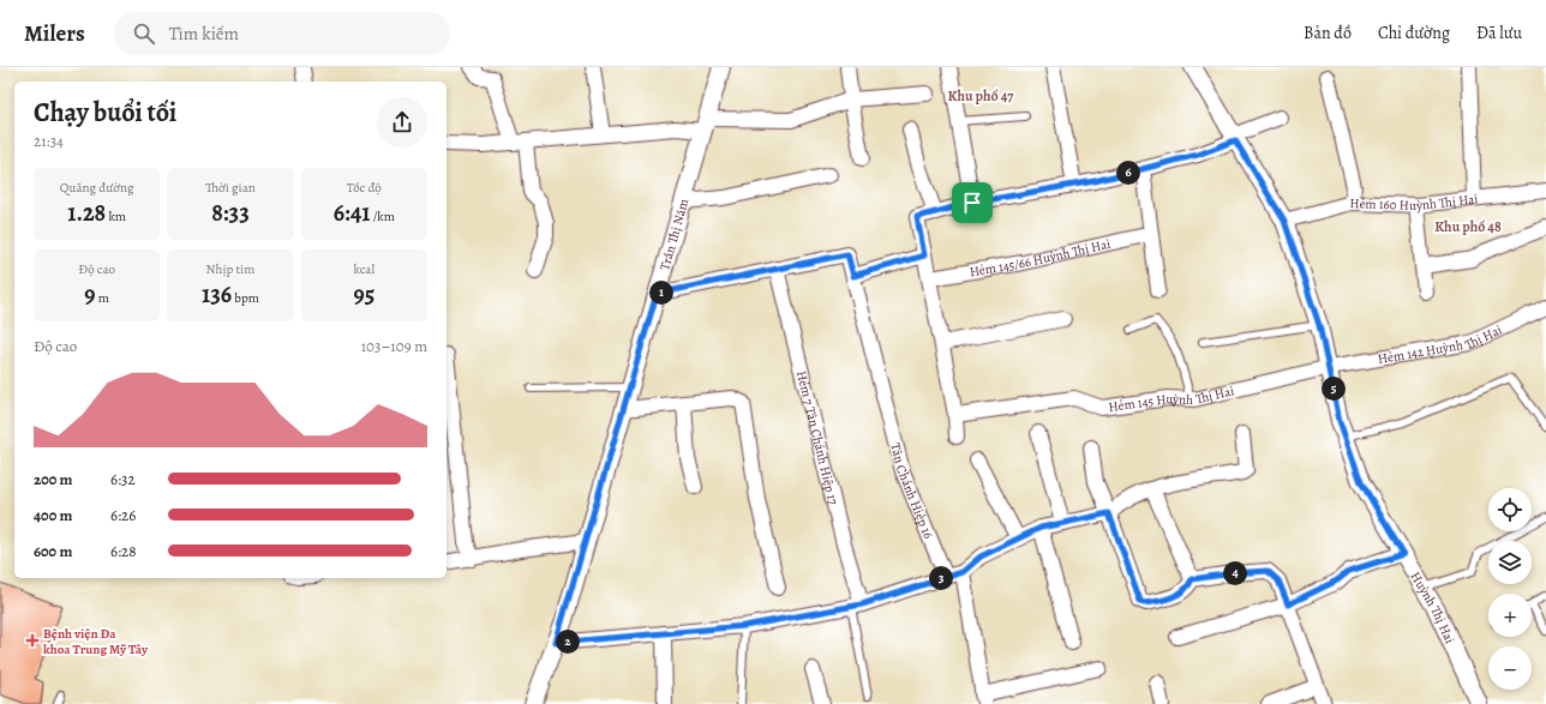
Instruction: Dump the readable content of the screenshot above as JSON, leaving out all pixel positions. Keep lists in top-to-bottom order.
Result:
{
  "streets": {
    "street": [
      "Hẻm 160 Huỳnh Thị Hai",
      "Trần Thị Năm",
      "Hẻm 145/66 Huỳnh Thị Hai",
      "Hẻm 142 Huỳnh Thị Hai",
      "Hẻm 145 Huỳnh Thị Hai",
      "Hẻm 7 Tân Chánh Hiệp 17",
      "Tân Chánh Hiệp 16",
      "Huỳnh Thị Hai"
    ]
  },
  "crossings": [
    ["Hẻm 160 Huỳnh Thị Hai", "Huỳnh Thị Hai"],
    ["Hẻm 142 Huỳnh Thị Hai", "Hẻm 145 Huỳnh Thị Hai"],
    ["Hẻm 142 Huỳnh Thị Hai", "Huỳnh Thị Hai"],
    ["Hẻm 145 Huỳnh Thị Hai", "Huỳnh Thị Hai"],
    ["Hẻm 7 Tân Chánh Hiệp 17", "Tân Chánh Hiệp 16"]
  ],
  "districts": ["Khu phố 47", "Khu phố 48"],
  "places": {
    "health": ["Bệnh viện Đa khoa Trung Mỹ Tây"]
  },
  "page": {
    "header": "Milers",
    "search": "Tìm kiếm",
    "nav": ["Bản đồ", "Chỉ đường", "Đã lưu"],
    "heading": ["Chạy buổi tối", "21:34"],
    "pins": [
      "6",
      "1",
      "5",
      "4",
      "3",
      "2"
    ],
    "stats": [
      ["Quãng đường", "1.28 km"],
      ["Thời gian", "8:33"],
      ["Tốc độ", "6:41 /km"],
      ["Độ cao", "9 m"],
      ["Nhịp tim", "136 bpm"],
      ["kcal", "95"]
    ],
    "chart": ["Độ cao", "103–109 m"],
    "list": [
      {
        "name": "200 m",
        "note": "6:32"
      },
      {
        "name": "400 m",
        "note": "6:26"
      },
      {
        "name": "600 m",
        "note": "6:28"
      }
    ],
    "map_buttons": ["+", "−"]
  }
}
